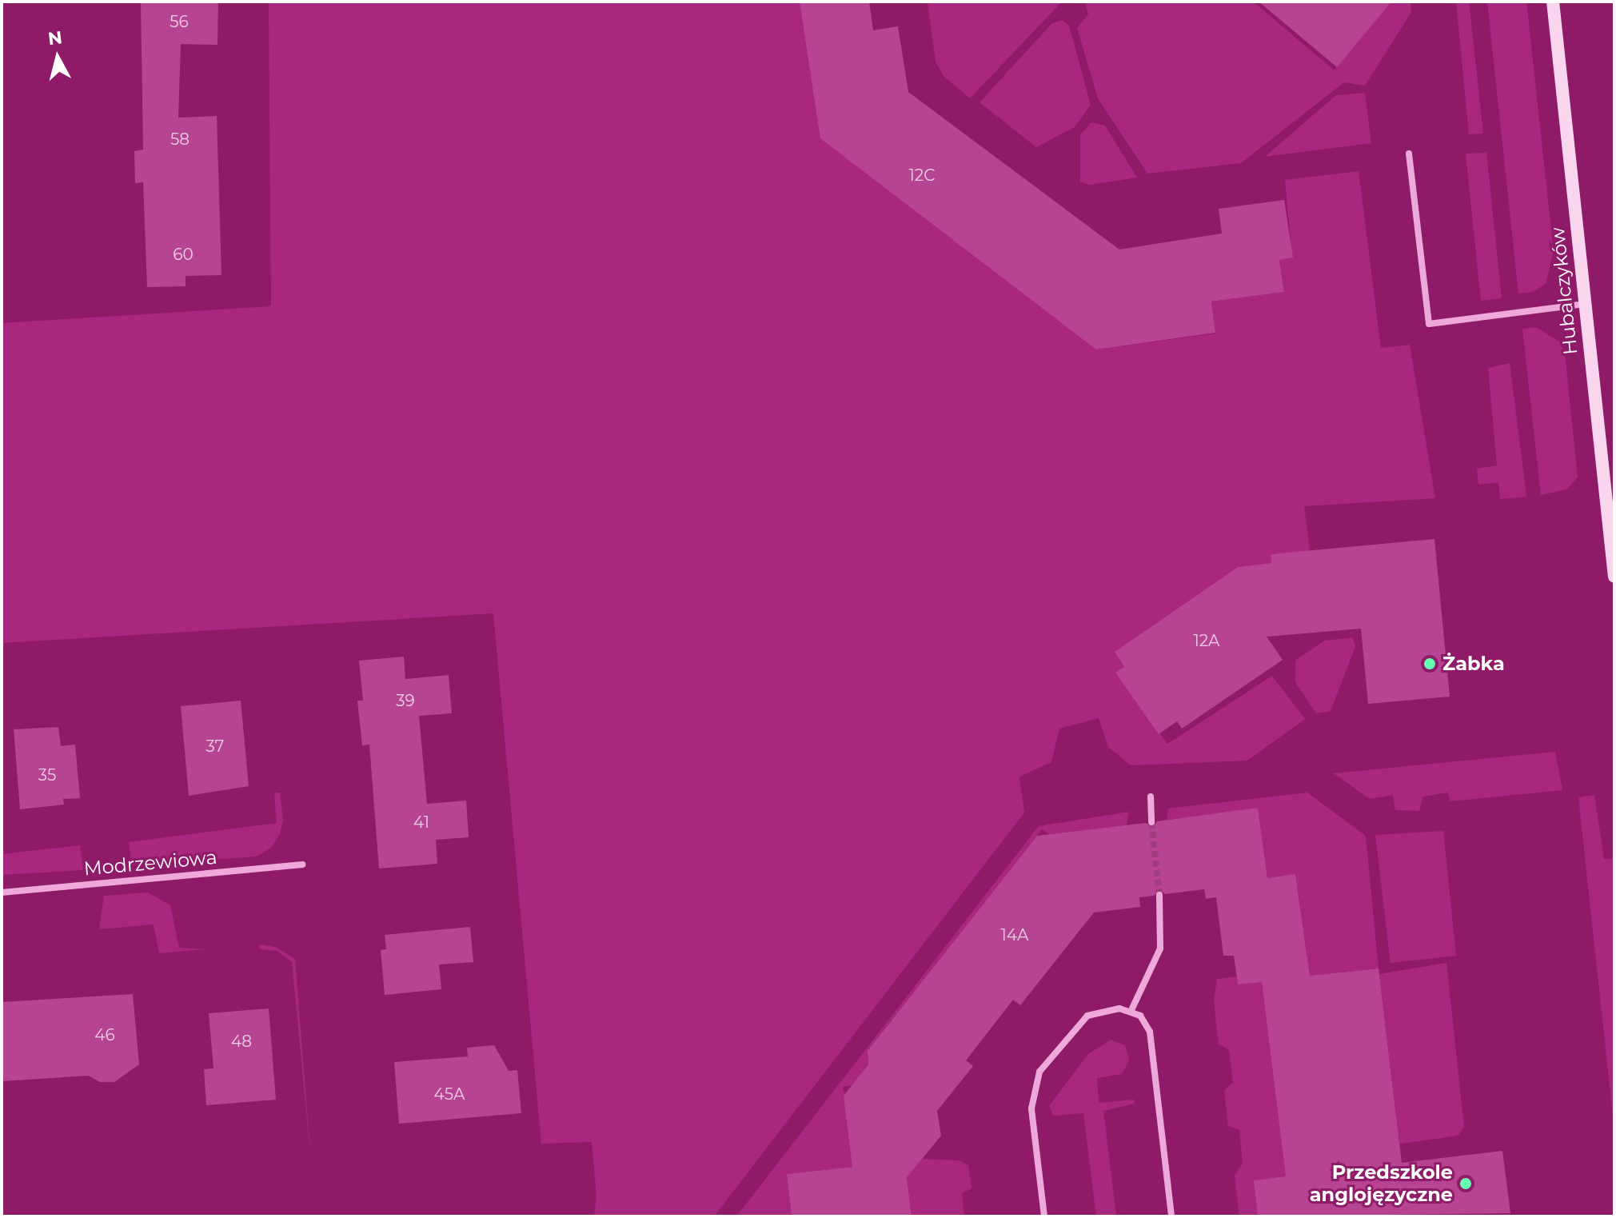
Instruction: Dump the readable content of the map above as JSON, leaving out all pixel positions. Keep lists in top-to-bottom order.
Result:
{
  "streets": {
    "street": ["Hubalczyków", "Modrzewiowa"]
  },
  "places": ["Żabka", "Przedszkole anglojęzyczne"],
  "house_numbers": [
    "56",
    "58",
    "12C",
    "60",
    "12A",
    "39",
    "37",
    "35",
    "41",
    "14A",
    "46",
    "48",
    "45A"
  ],
  "north": "top"
}
